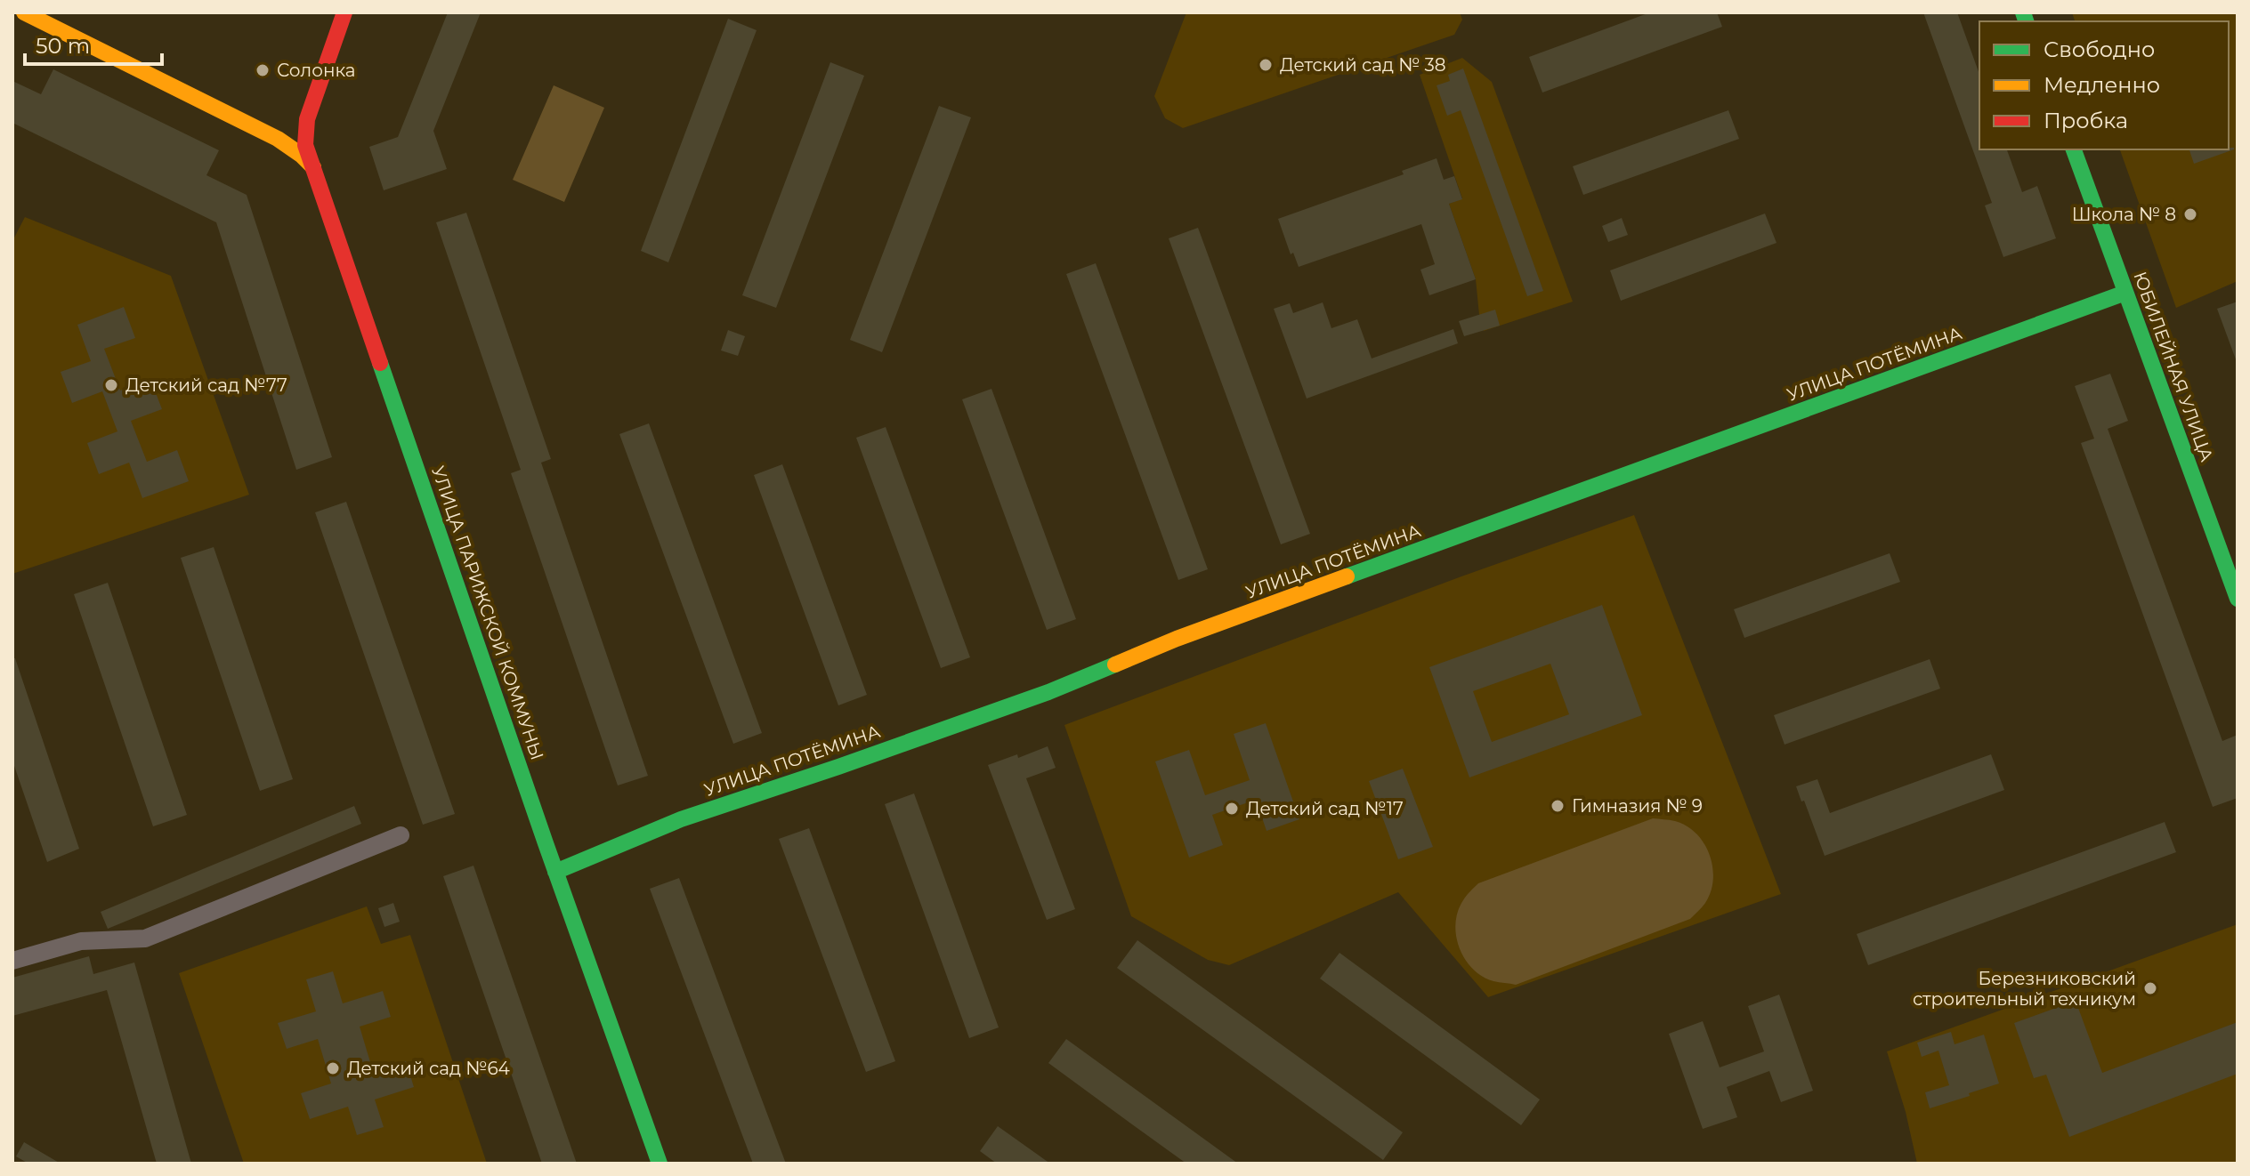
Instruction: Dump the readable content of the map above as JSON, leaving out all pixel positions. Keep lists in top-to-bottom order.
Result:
{
  "streets": {
    "street": ["УЛИЦА ПОТЁМИНА", "ЮБИЛЕЙНАЯ УЛИЦА", "УЛИЦА ПАРИЖСКОЙ КОММУНЫ"]
  },
  "crossings": [
    ["УЛИЦА ПОТЁМИНА", "ЮБИЛЕЙНАЯ УЛИЦА"],
    ["УЛИЦА ПОТЁМИНА", "УЛИЦА ПАРИЖСКОЙ КОММУНЫ"]
  ],
  "places": [
    "Детский сад № 38",
    "Солонка",
    "Школа № 8",
    "Детский сад №77",
    "Гимназия № 9",
    "Детский сад №17",
    "Березниковский строительный техникум",
    "Детский сад №64"
  ],
  "legend": ["Свободно", "Медленно", "Пробка"],
  "scale_bar": "50 m"
}
